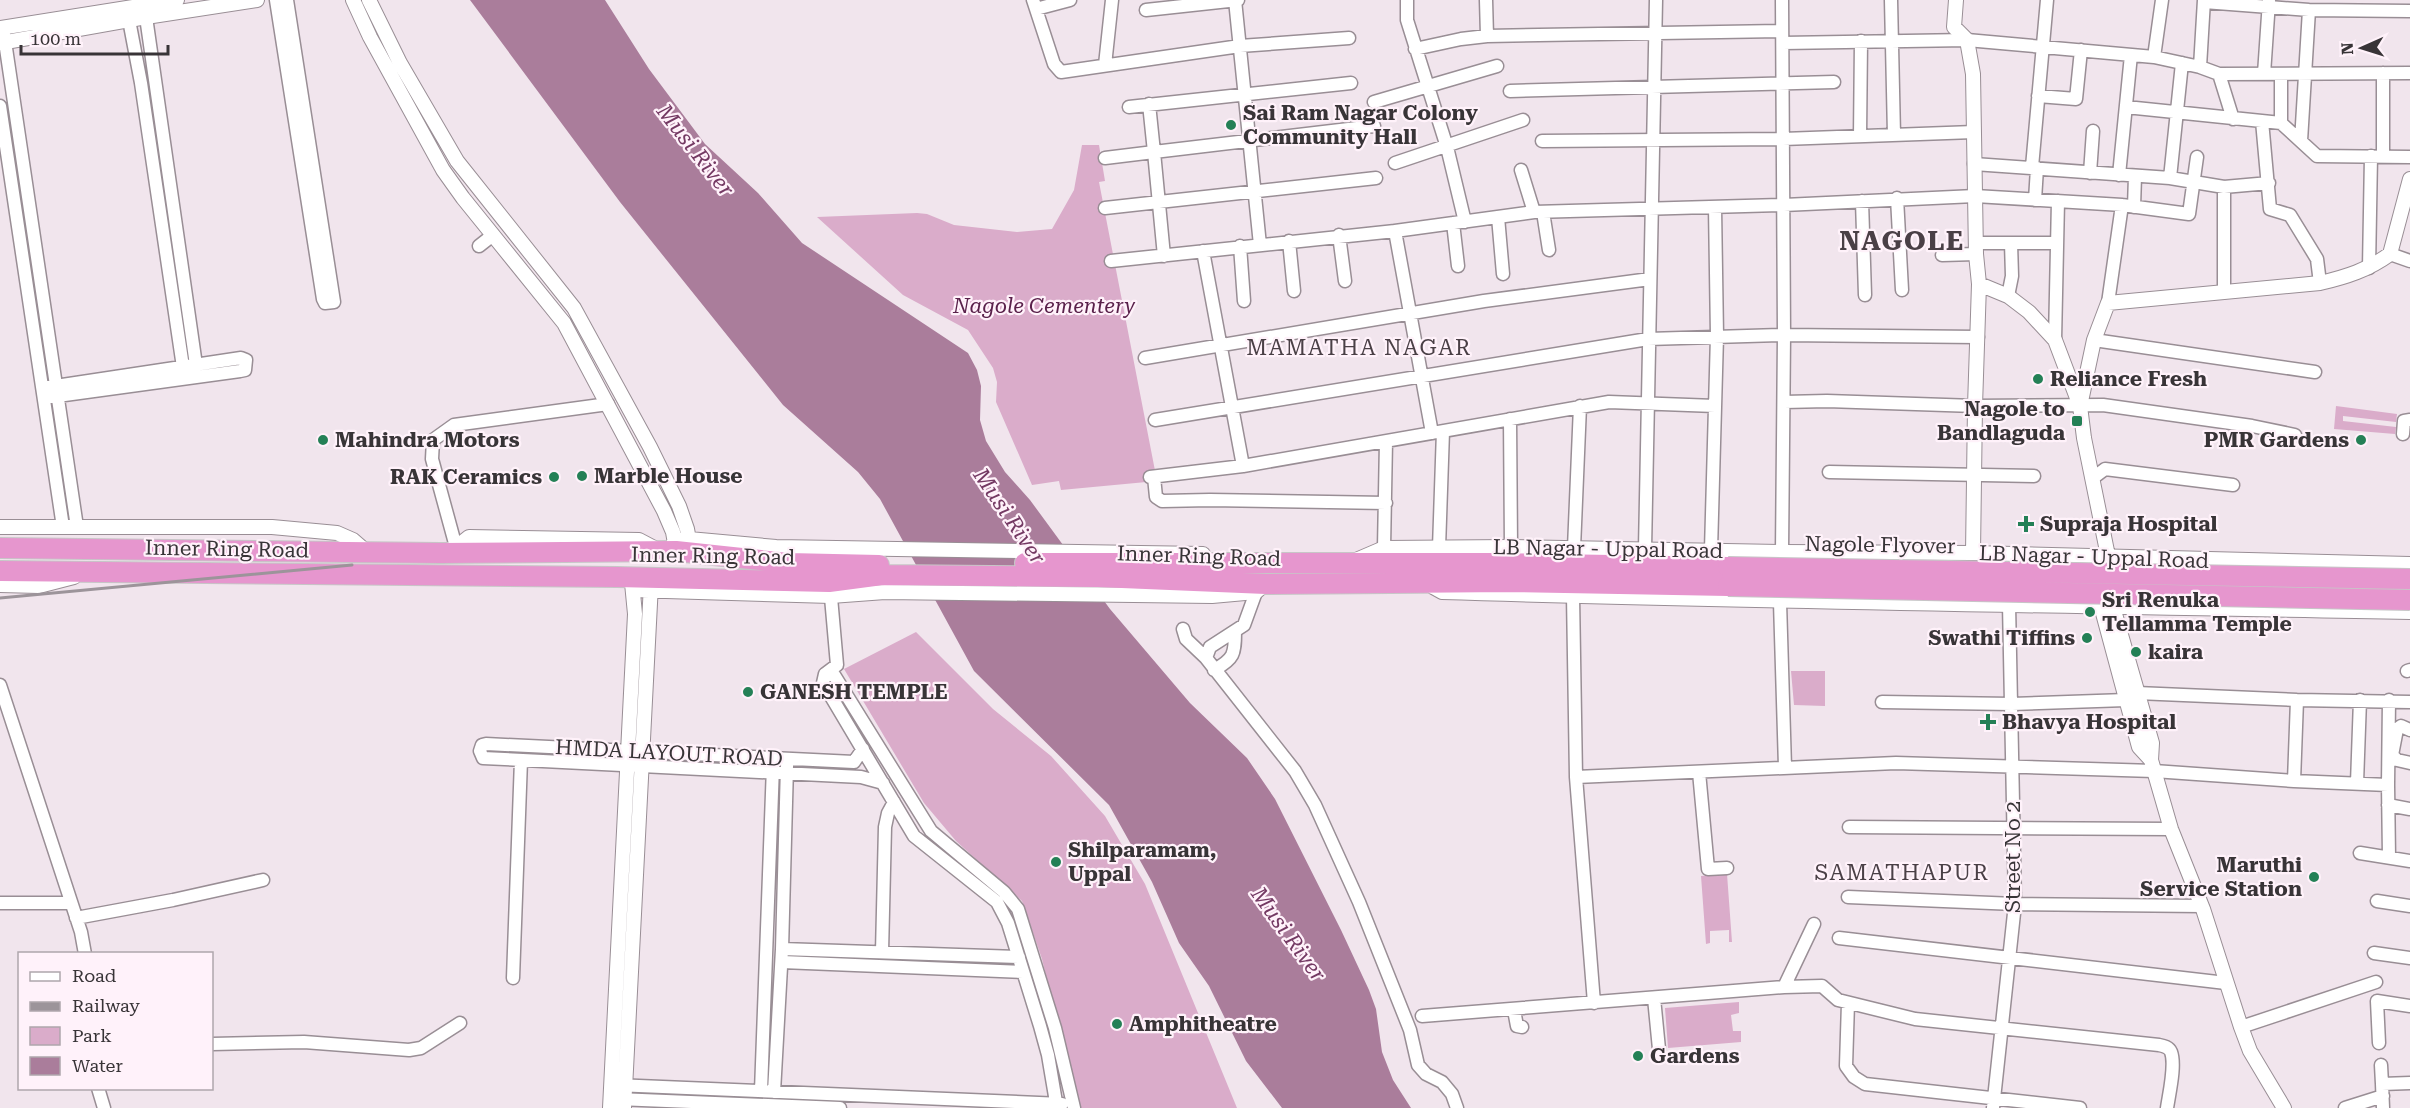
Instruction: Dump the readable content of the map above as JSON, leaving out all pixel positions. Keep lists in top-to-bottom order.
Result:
{
  "streets": {
    "highway": ["Nagole Flyover", "Inner Ring Road"],
    "street": ["LB Nagar - Uppal Road", "HMDA LAYOUT ROAD", "Street No 2"]
  },
  "crossings": [
    ["Nagole Flyover", "Inner Ring Road"],
    ["Nagole Flyover", "LB Nagar - Uppal Road"],
    ["Inner Ring Road", "LB Nagar - Uppal Road"]
  ],
  "districts": ["NAGOLE", "MAMATHA NAGAR", "SAMATHAPUR"],
  "water": ["Musi River"],
  "parks": ["Nagole Cementery"],
  "places": {
    "other": [
      "Sai Ram Nagar Colony Community Hall",
      "Reliance Fresh",
      "Mahindra Motors",
      "PMR Gardens",
      "Marble House",
      "RAK Ceramics",
      "Sri Renuka Tellamma Temple",
      "Swathi Tiffins",
      "kaira",
      "GANESH TEMPLE",
      "Shilparamam, Uppal",
      "Maruthi Service Station",
      "Amphitheatre",
      "Gardens"
    ],
    "transit": ["Nagole to Bandlaguda"],
    "health": ["Supraja Hospital", "Bhavya Hospital"]
  },
  "legend": [
    "Road",
    "Railway",
    "Park",
    "Water"
  ],
  "scale_bar": "100 m",
  "north": "left"
}
